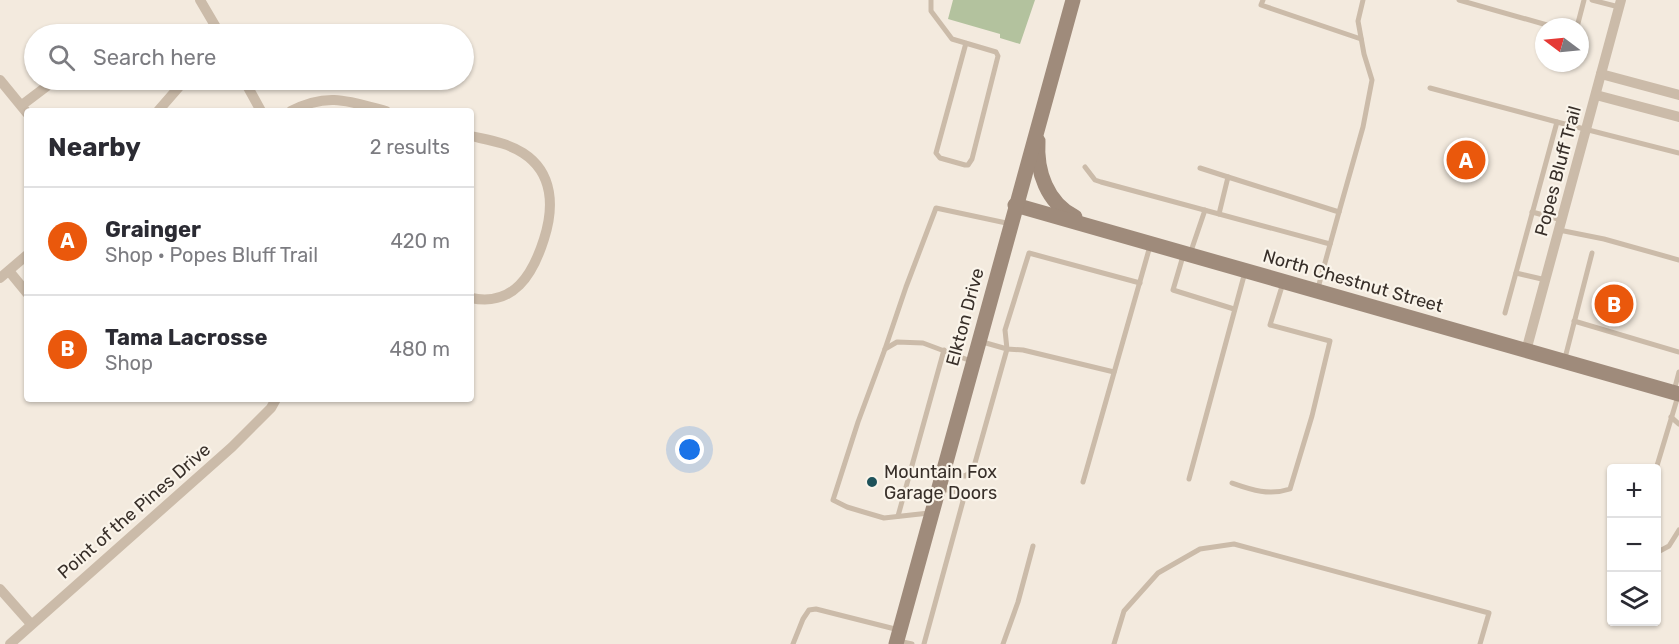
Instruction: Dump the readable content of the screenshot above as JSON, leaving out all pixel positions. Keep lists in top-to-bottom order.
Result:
{
  "streets": {
    "street": [
      "Popes Bluff Trail",
      "North Chestnut Street",
      "Elkton Drive",
      "Point of the Pines Drive"
    ]
  },
  "crossings": [
    ["Popes Bluff Trail", "North Chestnut Street"],
    ["North Chestnut Street", "Elkton Drive"]
  ],
  "places": ["Mountain Fox Garage Doors"],
  "north": "left",
  "page": {
    "search": "Search here",
    "heading": ["Nearby", "2 results"],
    "pins": ["A", "B"],
    "list": [
      {
        "mark": "A",
        "name": "Grainger",
        "note": "Shop · Popes Bluff Trail",
        "value": "420 m"
      },
      {
        "mark": "B",
        "name": "Tama Lacrosse",
        "note": "Shop",
        "value": "480 m"
      }
    ],
    "map_buttons": ["+", "−"]
  }
}
